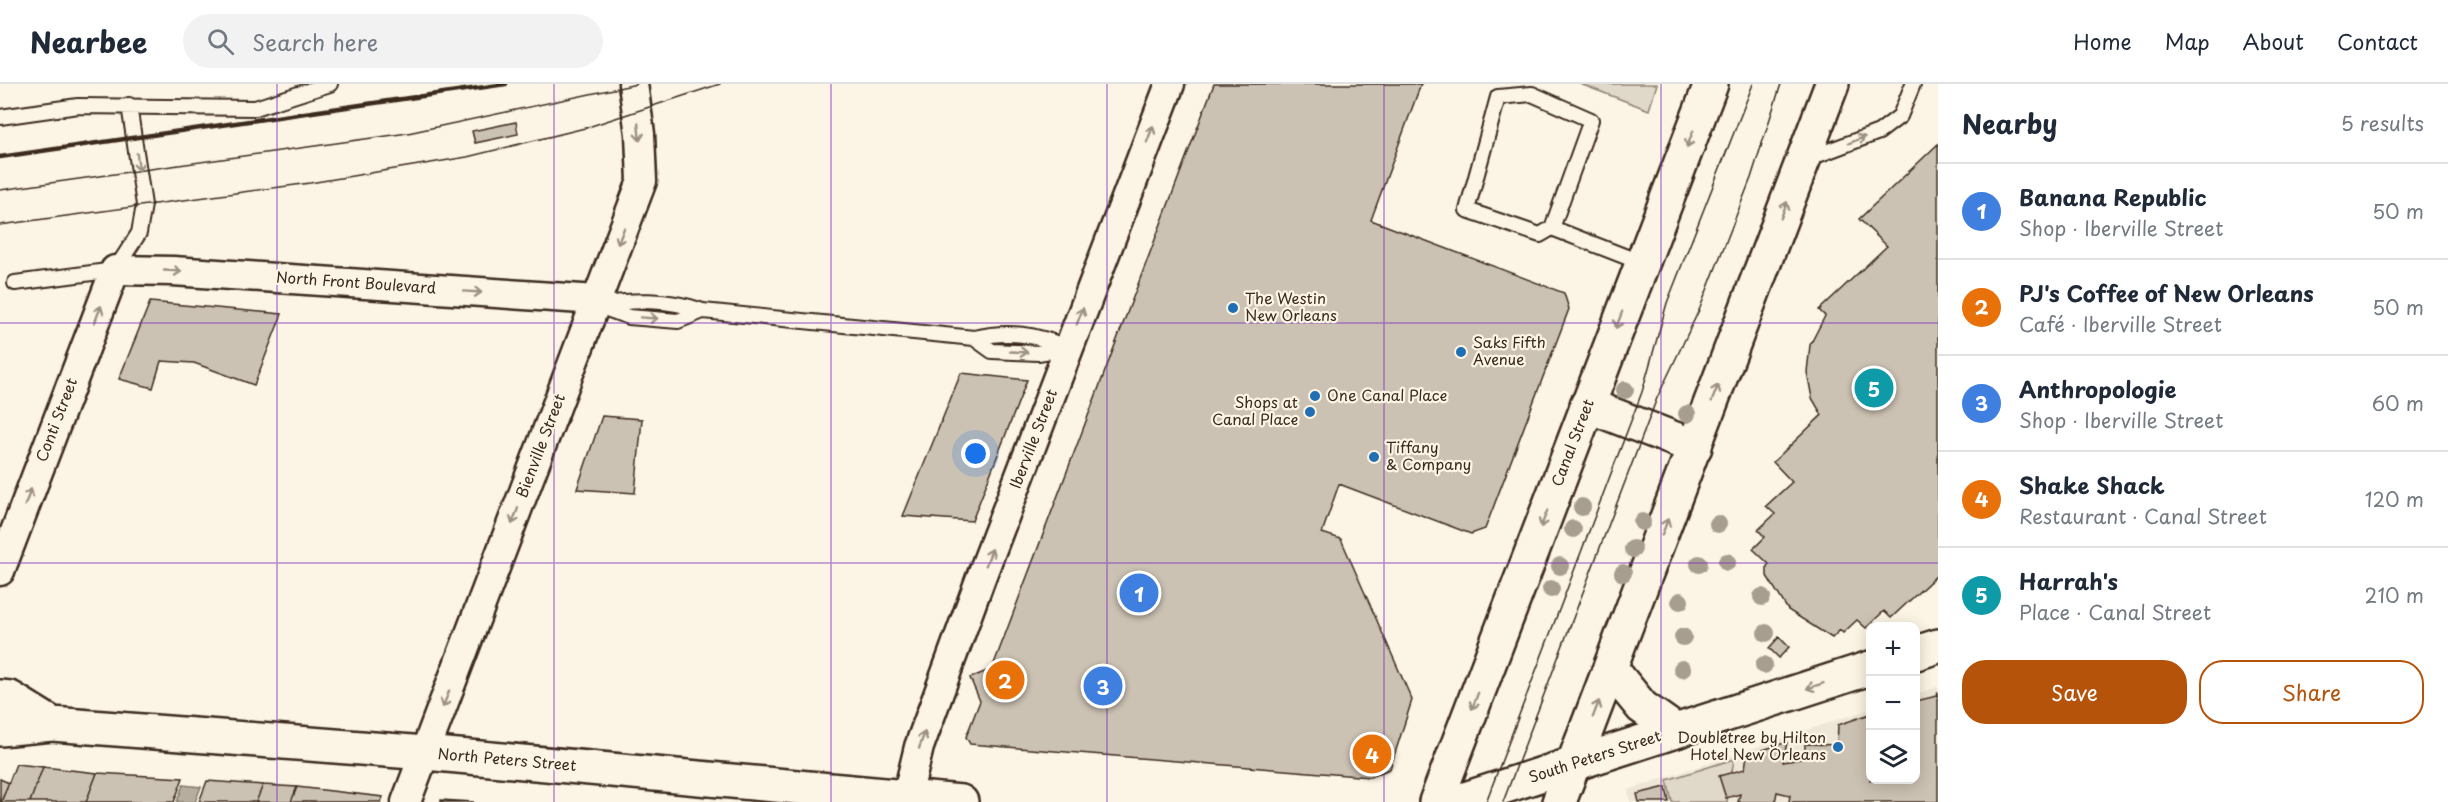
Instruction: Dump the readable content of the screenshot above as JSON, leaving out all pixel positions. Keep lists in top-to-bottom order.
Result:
{
  "streets": {
    "main road": ["Canal Street", "South Peters Street", "North Peters Street"],
    "street": [
      "North Front Boulevard",
      "Conti Street",
      "Iberville Street",
      "Bienville Street"
    ]
  },
  "crossings": [
    ["North Front Boulevard", "Conti Street"],
    ["North Front Boulevard", "Bienville Street"],
    ["Iberville Street", "North Peters Street"],
    ["Bienville Street", "North Peters Street"]
  ],
  "one_way": [
    "North Front Boulevard",
    "Conti Street",
    "Iberville Street",
    "Bienville Street",
    "South Peters Street"
  ],
  "places": [
    "The Westin New Orleans",
    "Saks Fifth Avenue",
    "One Canal Place",
    "Shops at Canal Place",
    "Tiffany & Company",
    "Doubletree by Hilton Hotel New Orleans"
  ],
  "page": {
    "header": "Nearbee",
    "search": "Search here",
    "nav": [
      "Home",
      "Map",
      "About",
      "Contact"
    ],
    "heading": ["Nearby", "5 results"],
    "list": [
      {
        "mark": "1",
        "name": "Banana Republic",
        "note": "Shop · Iberville Street",
        "value": "50 m"
      },
      {
        "mark": "2",
        "name": "PJ's Coffee of New Orleans",
        "note": "Café · Iberville Street",
        "value": "50 m"
      },
      {
        "mark": "3",
        "name": "Anthropologie",
        "note": "Shop · Iberville Street",
        "value": "60 m"
      },
      {
        "mark": "4",
        "name": "Shake Shack",
        "note": "Restaurant · Canal Street",
        "value": "120 m"
      },
      {
        "mark": "5",
        "name": "Harrah's",
        "note": "Place · Canal Street",
        "value": "210 m"
      }
    ],
    "pins": [
      "5",
      "1",
      "2",
      "3",
      "4"
    ],
    "map_buttons": ["+", "−"],
    "buttons": ["Save", "Share"]
  }
}
